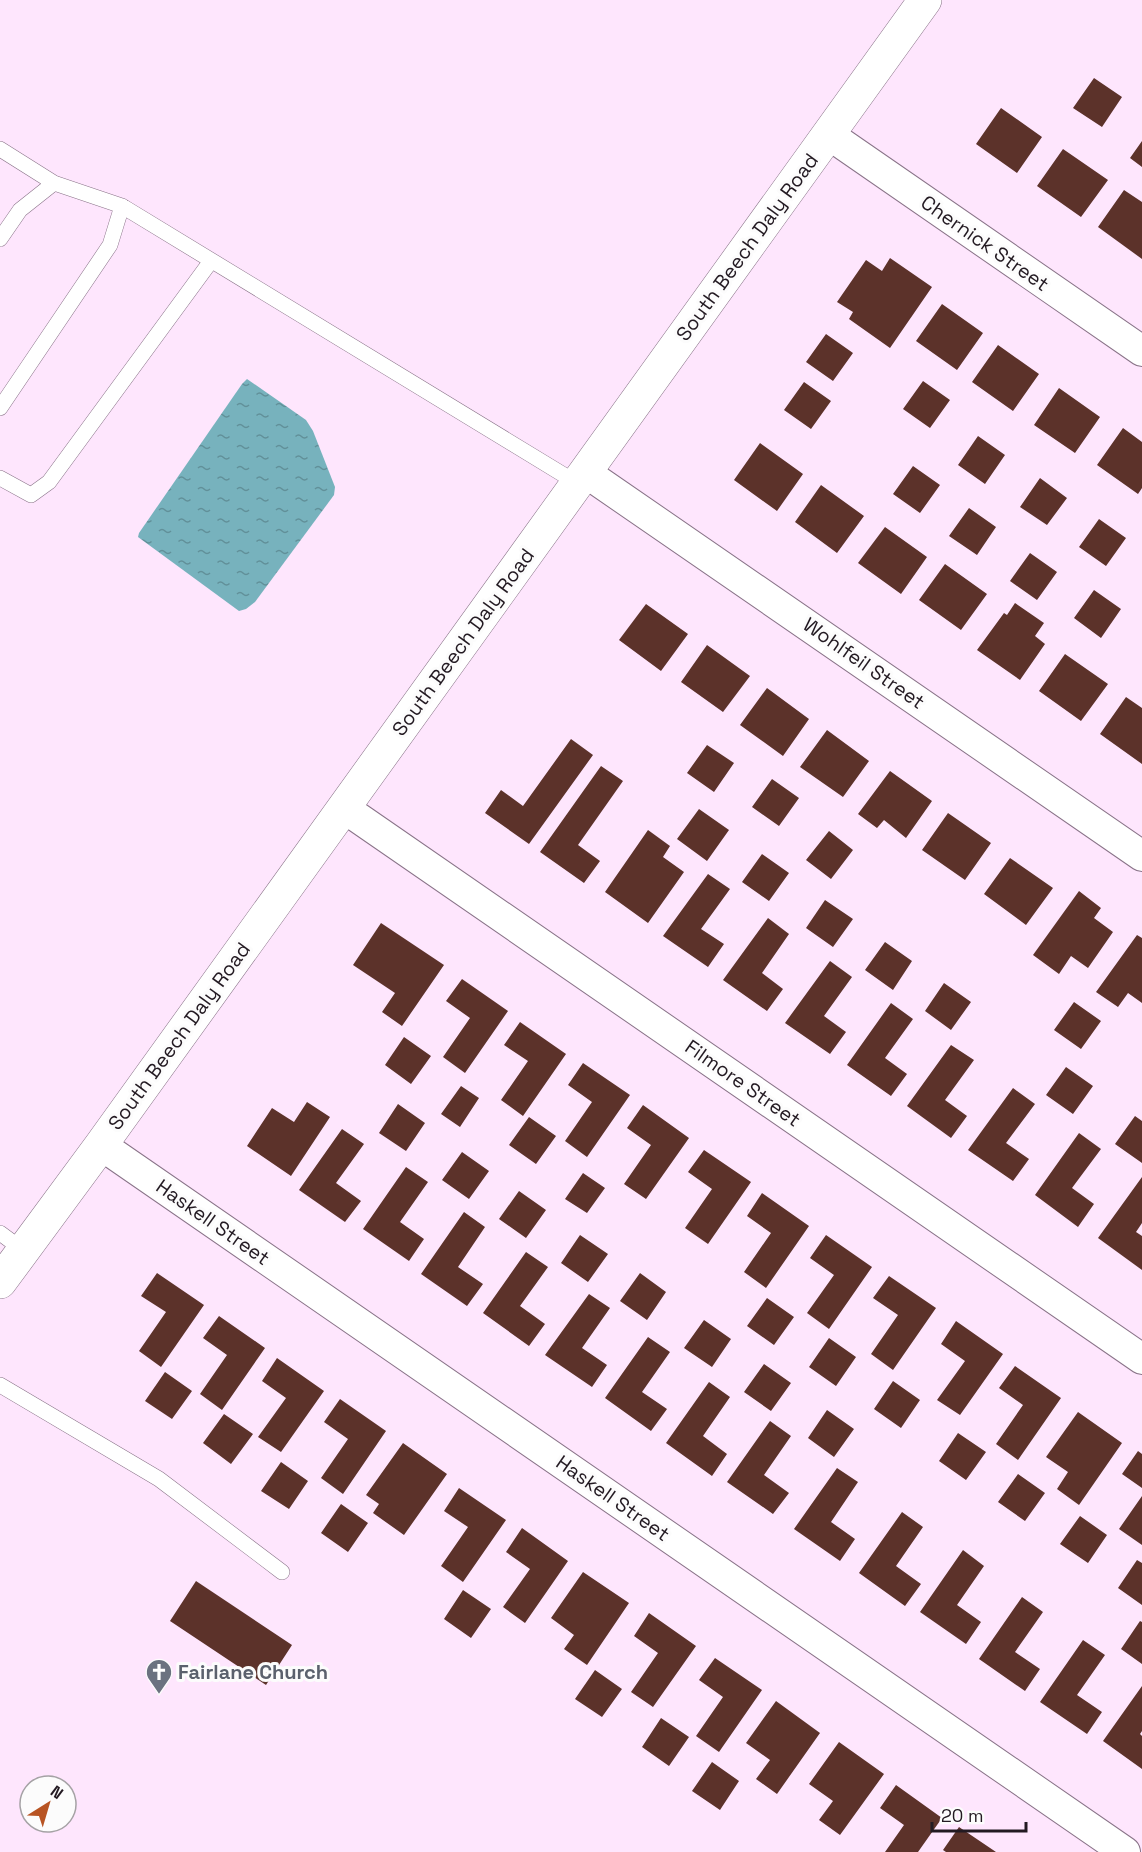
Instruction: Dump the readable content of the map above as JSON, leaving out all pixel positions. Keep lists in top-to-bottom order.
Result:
{
  "streets": {
    "street": [
      "Chernick Street",
      "South Beech Daly Road",
      "Wohlfeil Street",
      "Filmore Street",
      "Haskell Street"
    ]
  },
  "crossings": [
    ["Chernick Street", "South Beech Daly Road"],
    ["South Beech Daly Road", "Wohlfeil Street"],
    ["South Beech Daly Road", "Filmore Street"],
    ["South Beech Daly Road", "Haskell Street"]
  ],
  "places": {
    "church": ["Fairlane Church"]
  },
  "scale_bar": "20 m",
  "north": "top right"
}
